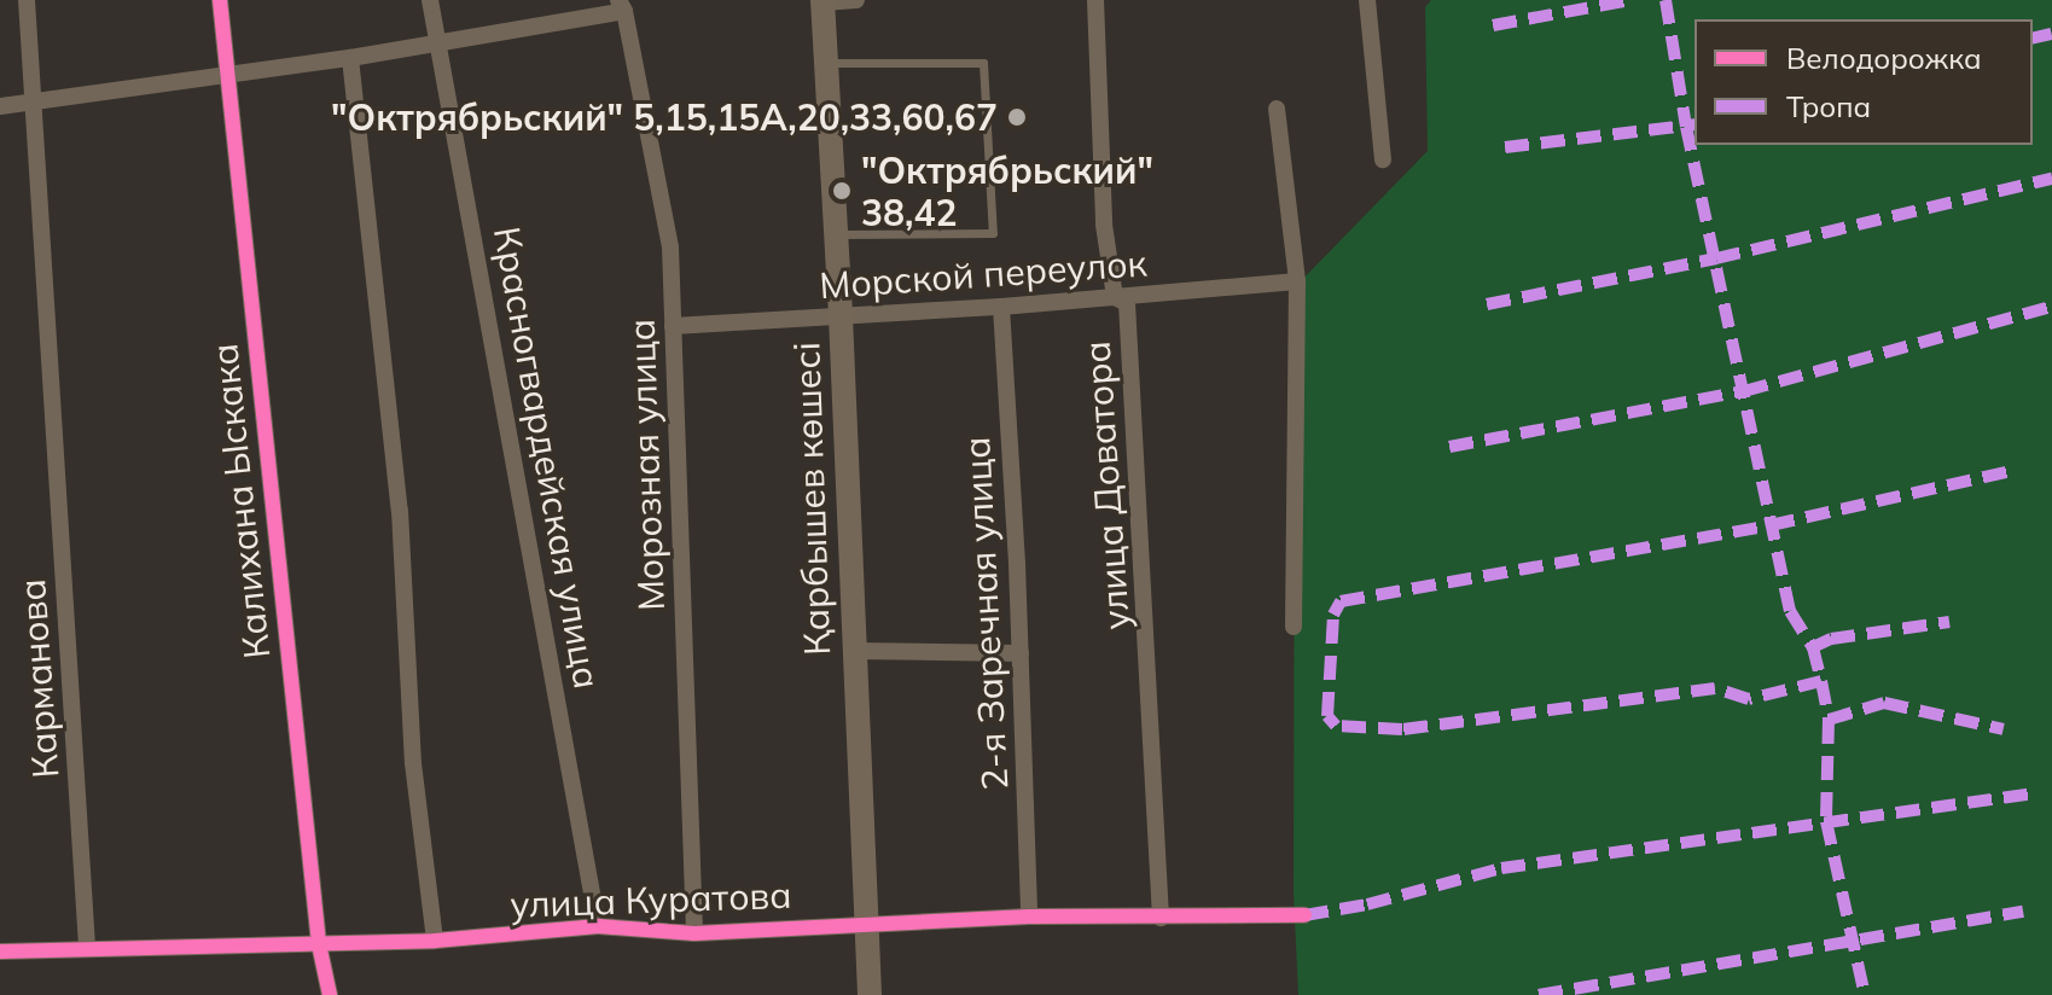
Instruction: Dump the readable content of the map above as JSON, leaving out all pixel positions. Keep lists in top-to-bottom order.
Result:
{
  "streets": {
    "main road": ["Қарбышев көшесі"],
    "street": [
      "Морской переулок",
      "Красногвардейская улица",
      "Морозная улица",
      "улица Доватора",
      "Калихана Ыскака",
      "2-я Заречная улица",
      "Карманова",
      "улица Куратова"
    ]
  },
  "crossings": [
    ["Морской переулок", "Морозная улица"],
    ["Морской переулок", "улица Доватора"],
    ["Морской переулок", "Қарбышев көшесі"],
    ["Морской переулок", "2-я Заречная улица"],
    ["Красногвардейская улица", "улица Куратова"],
    ["Морозная улица", "улица Куратова"],
    ["улица Доватора", "улица Куратова"],
    ["Қарбышев көшесі", "улица Куратова"],
    ["Калихана Ыскака", "улица Куратова"],
    ["2-я Заречная улица", "улица Куратова"],
    ["Карманова", "улица Куратова"]
  ],
  "places": ["\"Октрябрьский\" 5,15,15А,20,33,60,67", "\"Октрябрьский\" 38,42"],
  "legend": ["Велодорожка", "Тропа"]
}
